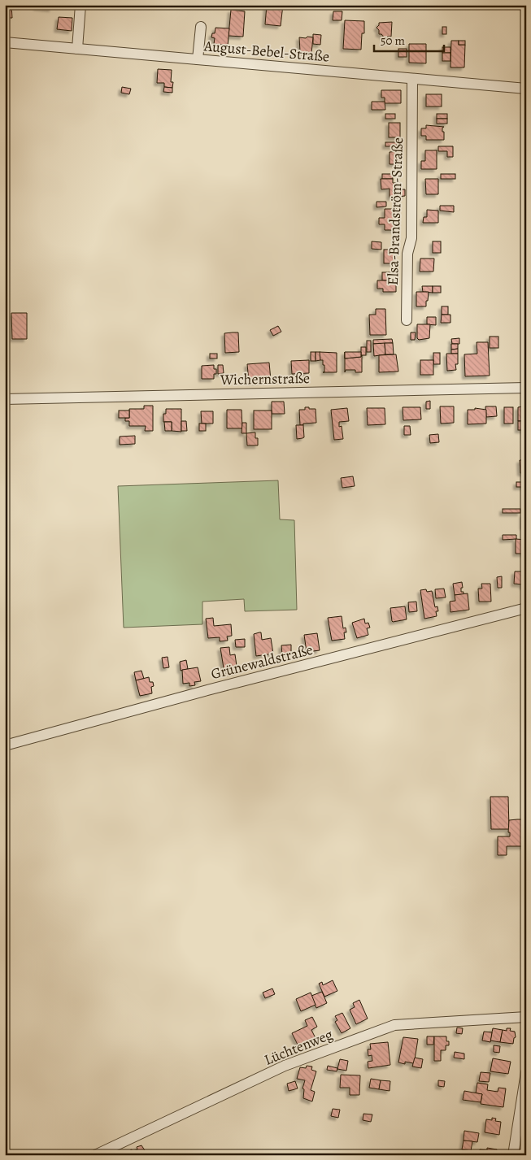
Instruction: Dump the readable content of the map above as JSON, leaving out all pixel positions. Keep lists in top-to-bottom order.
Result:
{
  "streets": {
    "street": [
      "August-Bebel-Straße",
      "Elsa-Brandström-Straße",
      "Wichernstraße",
      "Grünewaldstraße",
      "Lüchtenweg"
    ]
  },
  "crossings": [
    ["August-Bebel-Straße", "Elsa-Brandström-Straße"]
  ],
  "scale_bar": "50 m"
}
